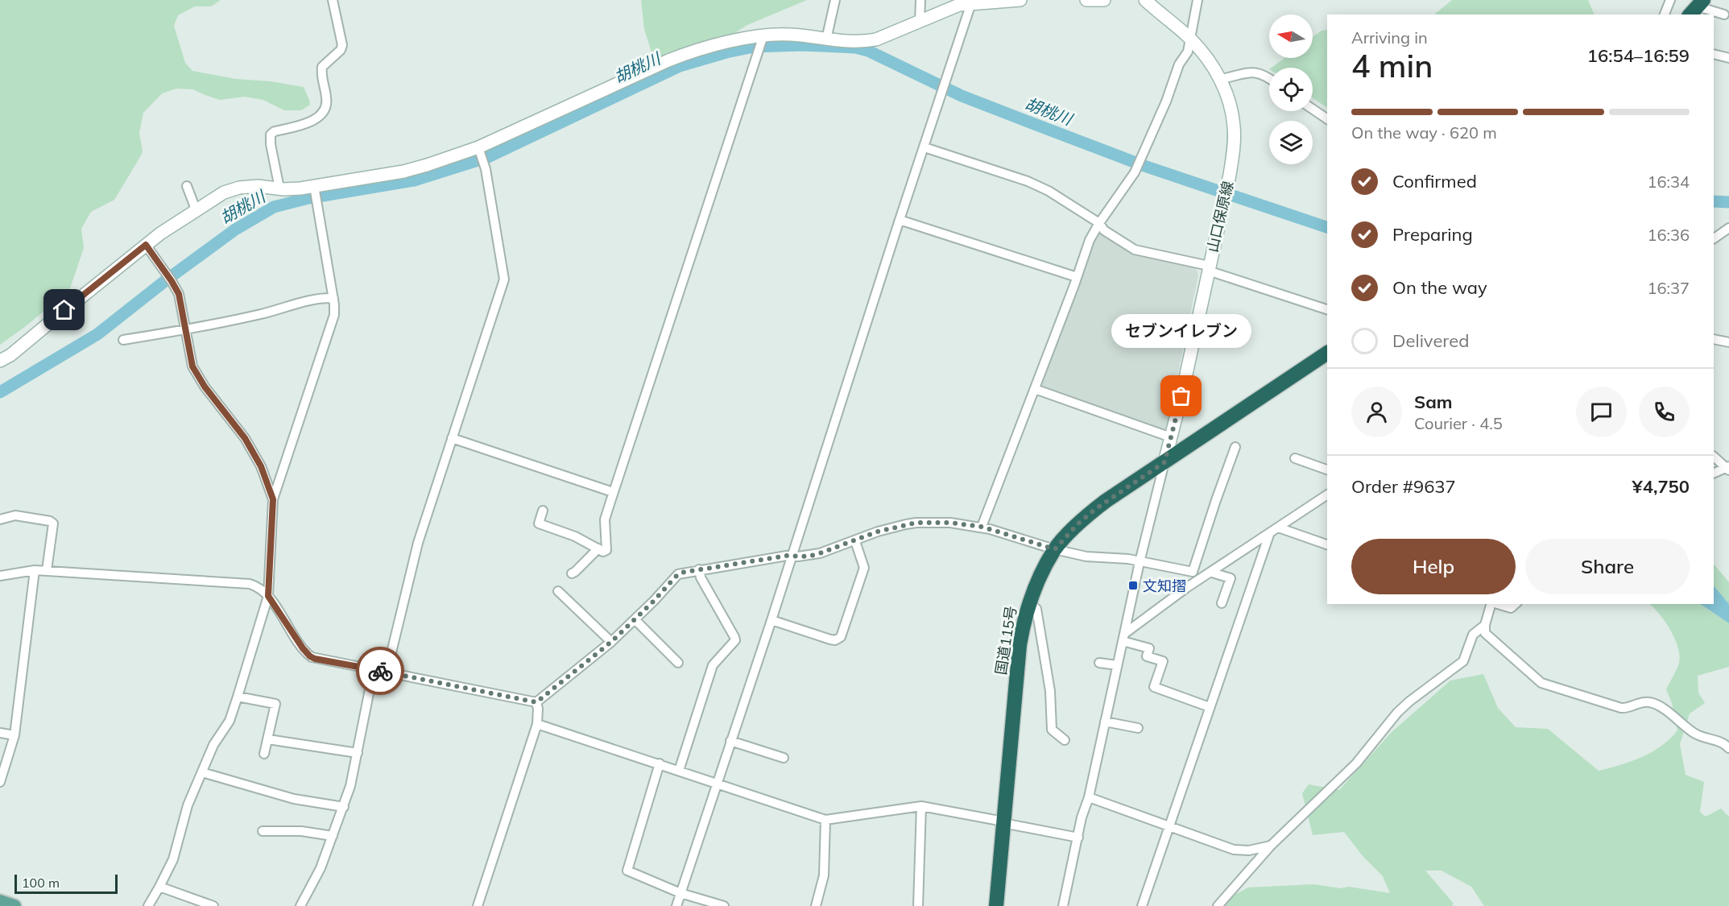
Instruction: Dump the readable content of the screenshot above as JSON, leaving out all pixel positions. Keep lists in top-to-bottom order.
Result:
{
  "streets": {
    "highway": ["国道115号"],
    "street": ["山口保原線"]
  },
  "crossings": [
    ["山口保原線", "国道115号"]
  ],
  "water": ["胡桃川"],
  "places": {
    "other": ["セブンイレブン"],
    "transit": ["文知摺"]
  },
  "scale_bar": "100 m",
  "north": "left",
  "page": {
    "heading": ["4 min", "Arriving in", "16:54–16:59"],
    "panel": [
      "Sam",
      "Courier · 4.5",
      "Order #9637",
      "¥4,750"
    ],
    "bar": "On the way · 620 m",
    "list": [
      ["Confirmed", "16:34"],
      ["Preparing", "16:36"],
      ["On the way", "16:37"],
      "Delivered"
    ],
    "bubble": "セブンイレブン",
    "buttons": ["Help", "Share"],
    "scale": "100 m"
  }
}
